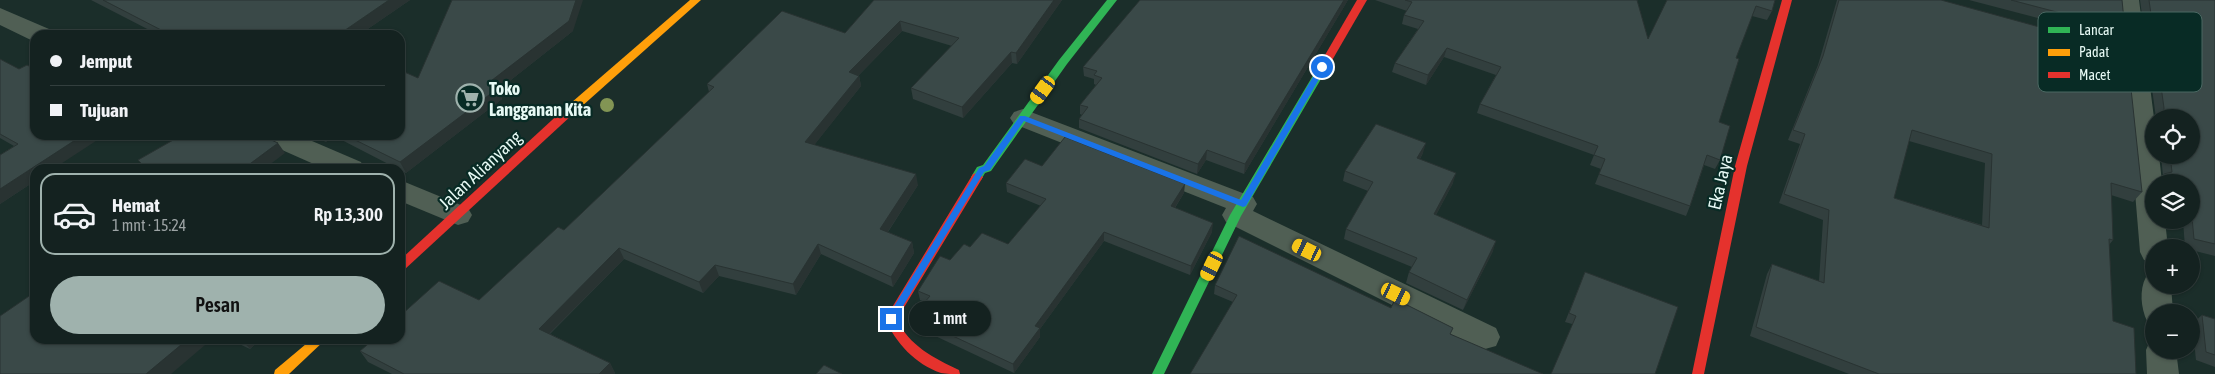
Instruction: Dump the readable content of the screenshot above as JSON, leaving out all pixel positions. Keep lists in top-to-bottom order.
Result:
{
  "streets": {
    "street": ["Jalan Alianyang", "Eka Jaya"]
  },
  "places": {
    "supermarket": ["Toko Langganan Kita"]
  },
  "legend": ["Lancar", "Padat", "Macet"],
  "page": {
    "banner": ["Jemput", "Tujuan"],
    "map_buttons": ["+", "−"],
    "list": [
      {
        "name": "Hemat",
        "note": "1 mnt · 15:24",
        "value": "Rp 13,300"
      }
    ],
    "buttons": "Pesan",
    "bubble": "1 mnt"
  }
}
